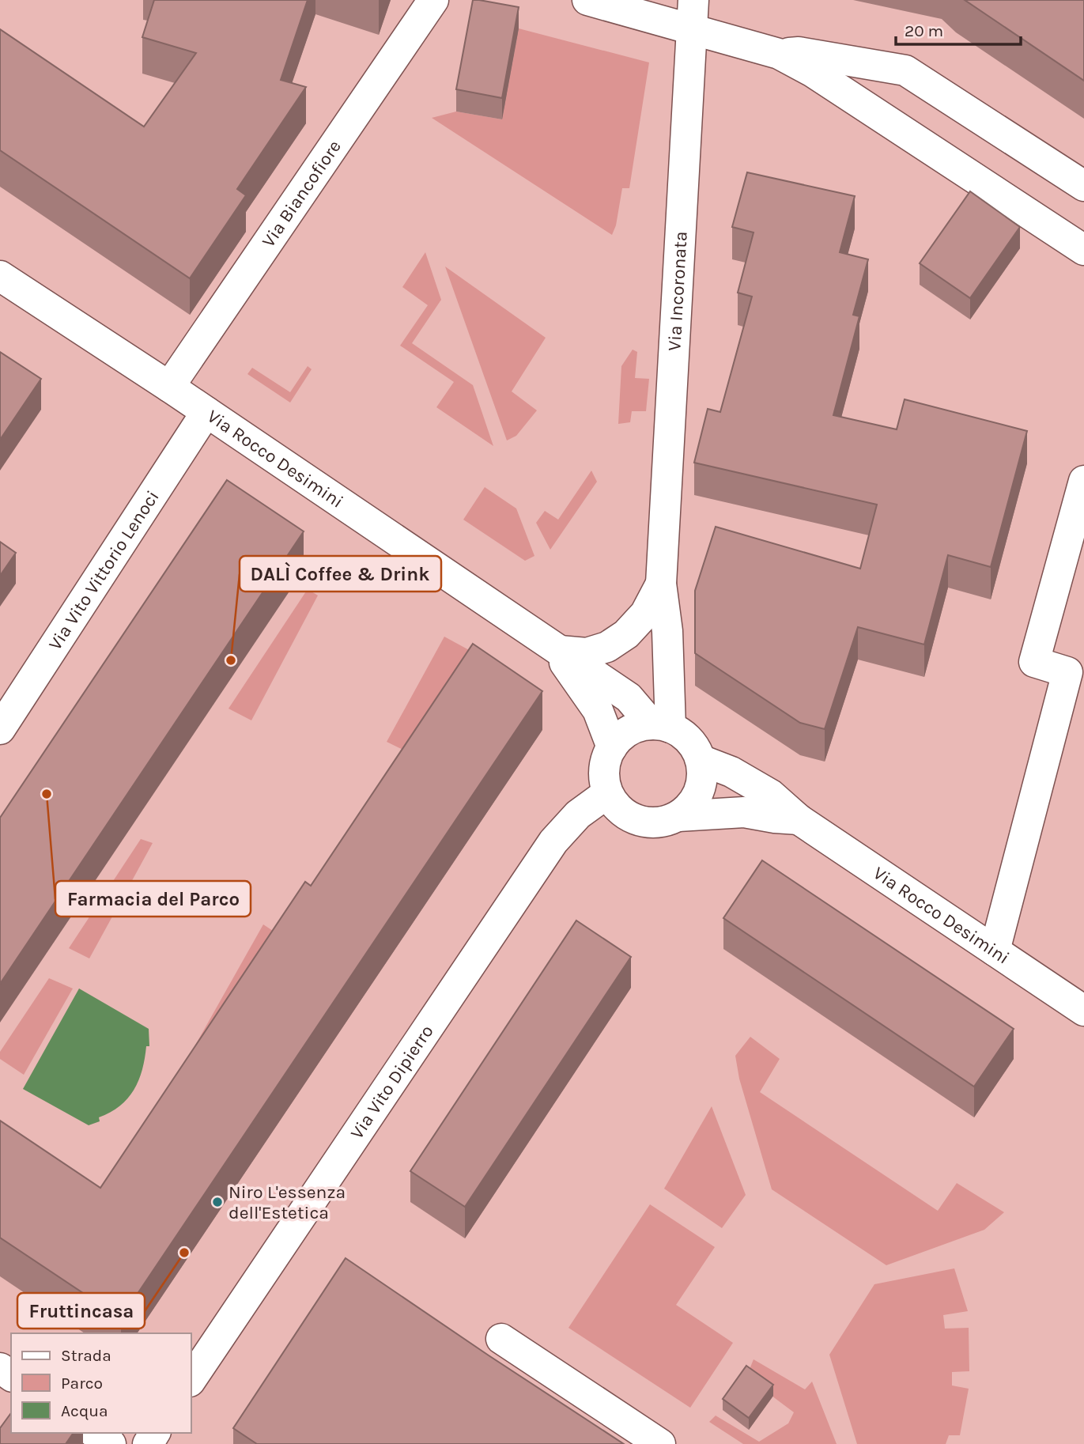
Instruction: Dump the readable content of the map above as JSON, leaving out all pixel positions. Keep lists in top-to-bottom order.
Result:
{
  "streets": {
    "street": [
      "Via Biancofiore",
      "Via Incoronata",
      "Via Rocco Desimini",
      "Via Vito Vittorio Lenoci",
      "Via Vito Dipierro"
    ]
  },
  "crossings": [
    ["Via Biancofiore", "Via Rocco Desimini"],
    ["Via Incoronata", "Via Rocco Desimini"],
    ["Via Incoronata", "Via Vito Dipierro"],
    ["Via Rocco Desimini", "Via Vito Vittorio Lenoci"],
    ["Via Rocco Desimini", "Via Vito Dipierro"]
  ],
  "places": [
    "DALÌ Coffee & Drink",
    "Farmacia del Parco",
    "Niro L'essenza dell'Estetica",
    "Fruttincasa"
  ],
  "legend": ["Strada", "Parco", "Acqua"],
  "scale_bar": "20 m"
}
